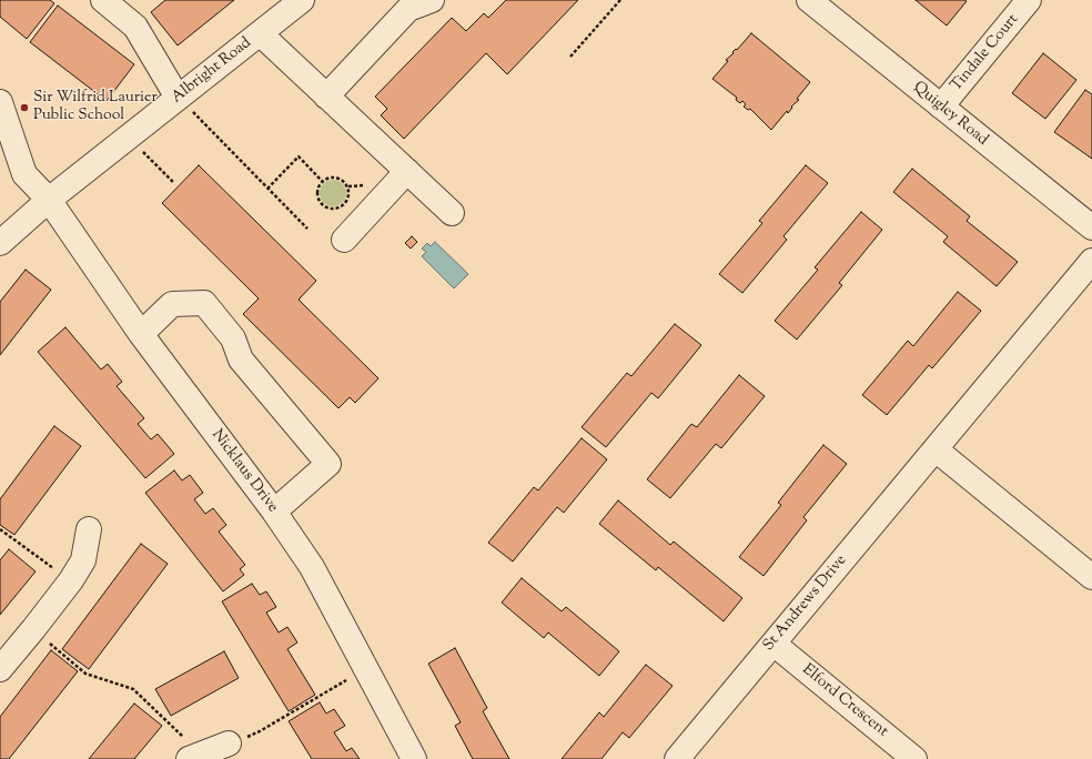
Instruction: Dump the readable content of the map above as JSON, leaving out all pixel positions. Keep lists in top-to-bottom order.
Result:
{
  "streets": {
    "street": [
      "Tindale Court",
      "Albright Road",
      "Quigley Road",
      "Nicklaus Drive",
      "St Andrews Drive",
      "Elford Crescent"
    ]
  },
  "crossings": [
    ["Tindale Court", "Quigley Road"],
    ["Albright Road", "Nicklaus Drive"],
    ["St Andrews Drive", "Elford Crescent"]
  ],
  "places": ["Sir Wilfrid Laurier Public School"]
}
